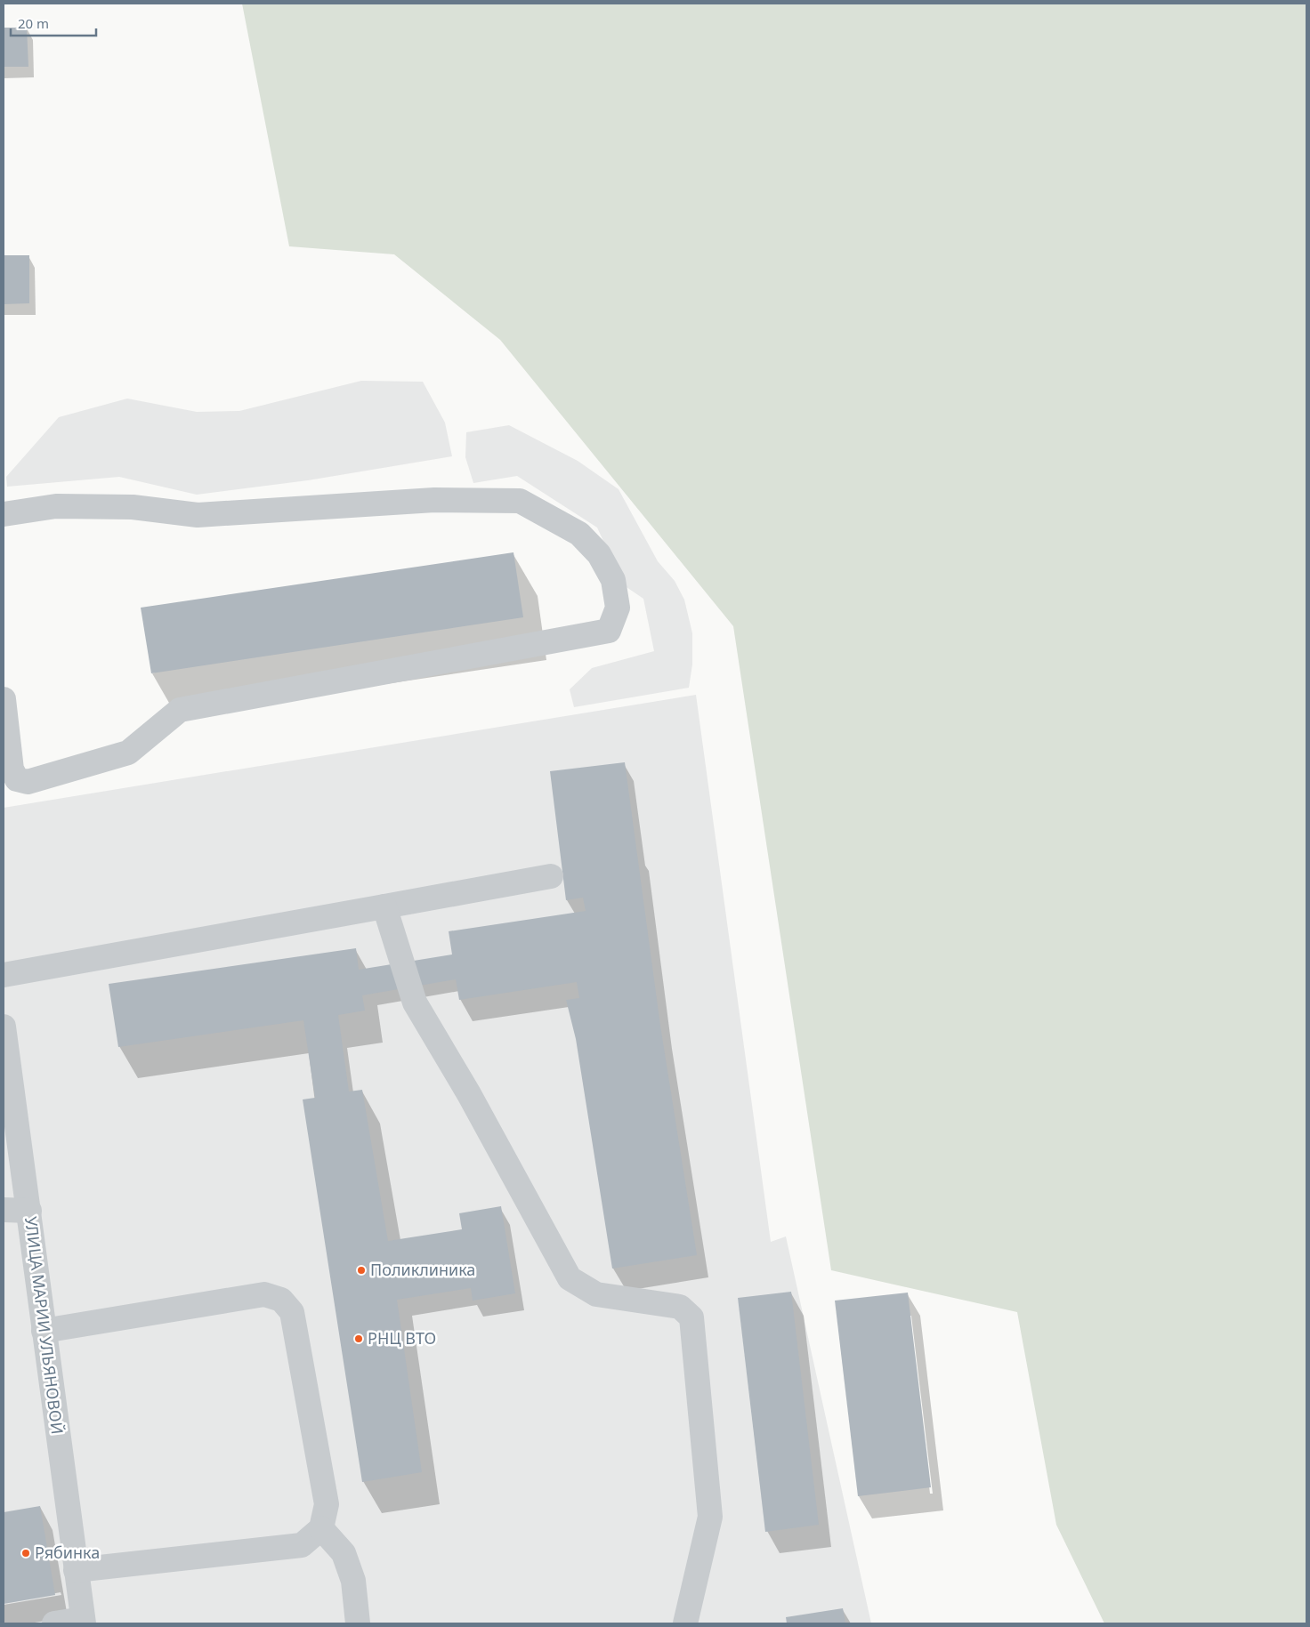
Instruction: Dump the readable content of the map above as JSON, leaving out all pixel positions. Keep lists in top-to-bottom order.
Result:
{
  "streets": {
    "street": ["УЛИЦА МАРИИ УЛЬЯНОВОЙ"]
  },
  "places": ["Поликлиника", "РНЦ ВТО", "Рябинка"],
  "scale_bar": "20 m"
}
